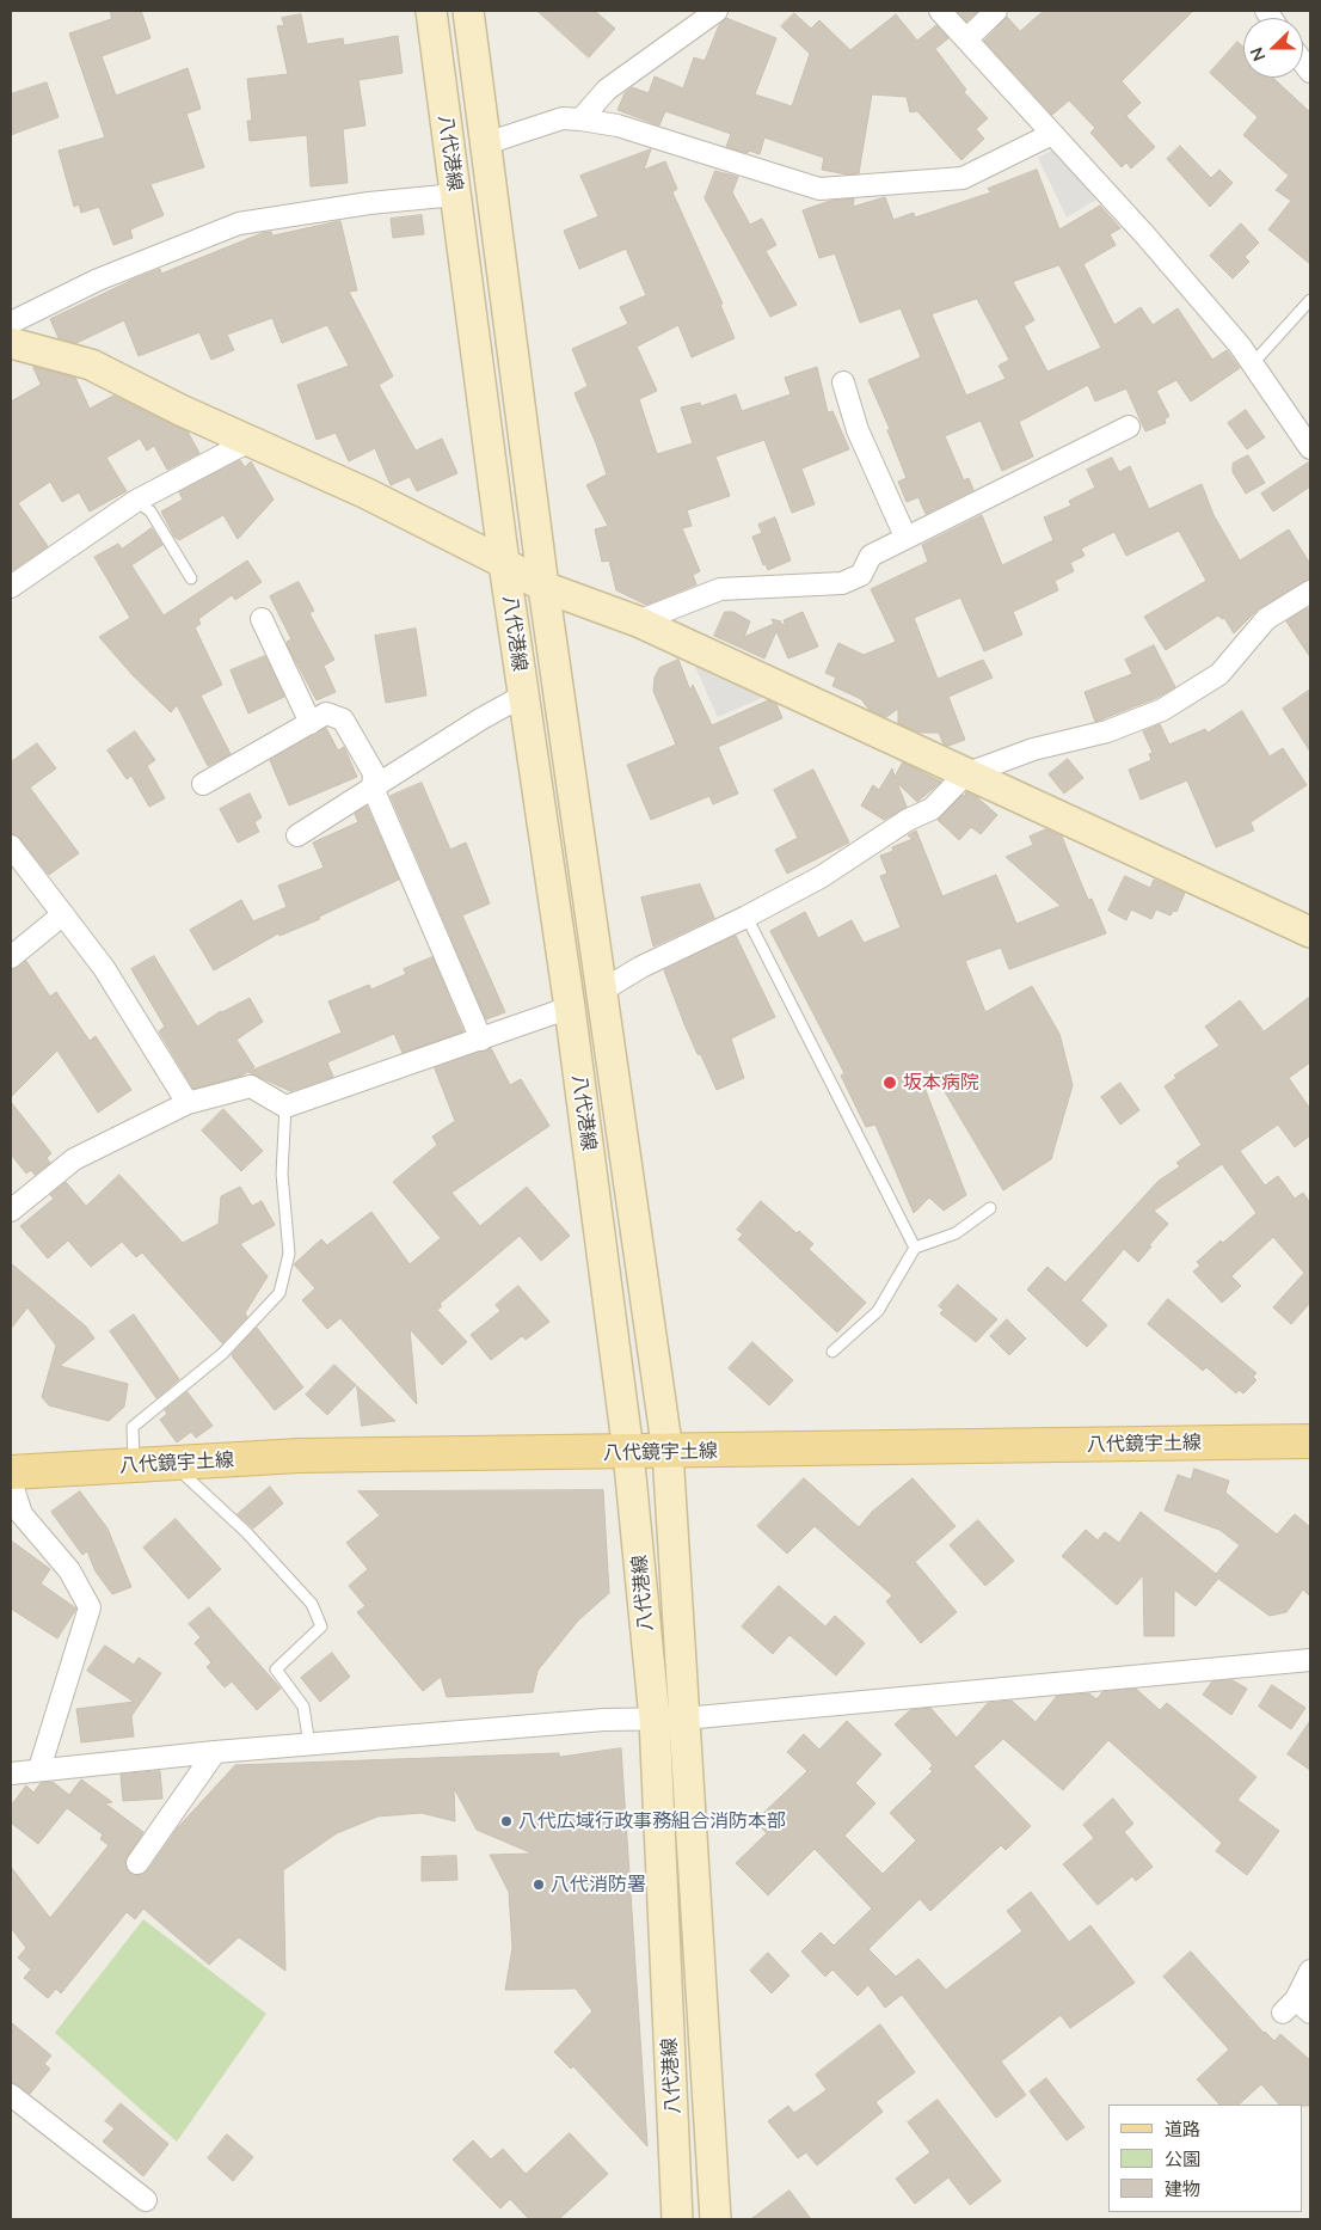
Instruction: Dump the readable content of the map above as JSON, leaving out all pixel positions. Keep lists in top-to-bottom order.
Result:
{
  "streets": {
    "main road": ["八代港線", "八代鏡宇土線"]
  },
  "crossings": [
    ["八代港線", "八代鏡宇土線"]
  ],
  "places": ["坂本病院", "八代広域行政事務組合消防本部", "八代消防署"],
  "legend": ["道路", "公園", "建物"],
  "north": "left"
}
